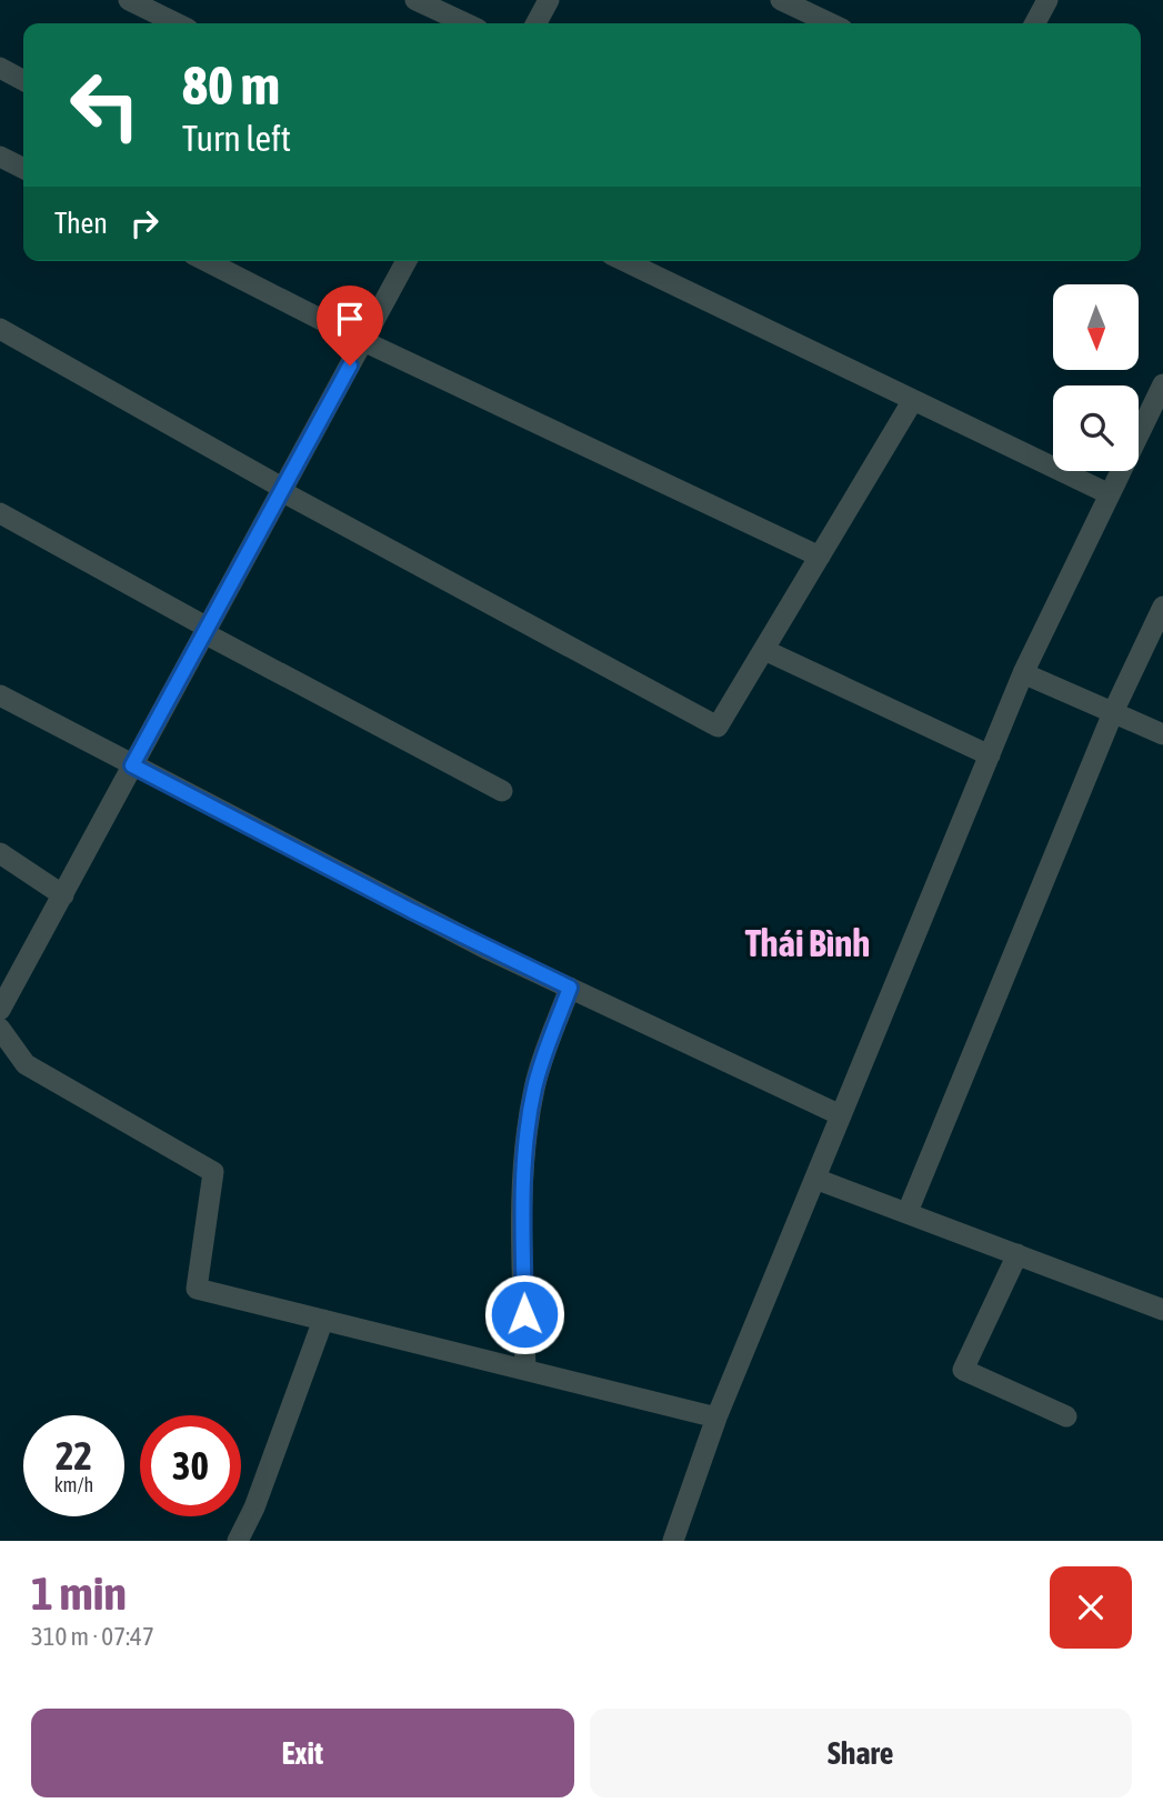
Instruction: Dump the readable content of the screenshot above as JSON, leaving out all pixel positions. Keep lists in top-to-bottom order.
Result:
{
  "districts": ["Thái Bình"],
  "north": "bottom",
  "page": {
    "turn": ["80 m", "Turn left"],
    "then": "Then",
    "speed": "22 km/h",
    "limit": "30",
    "heading": ["1 min", "310 m · 07:47"],
    "buttons": ["Exit", "Share"]
  }
}
